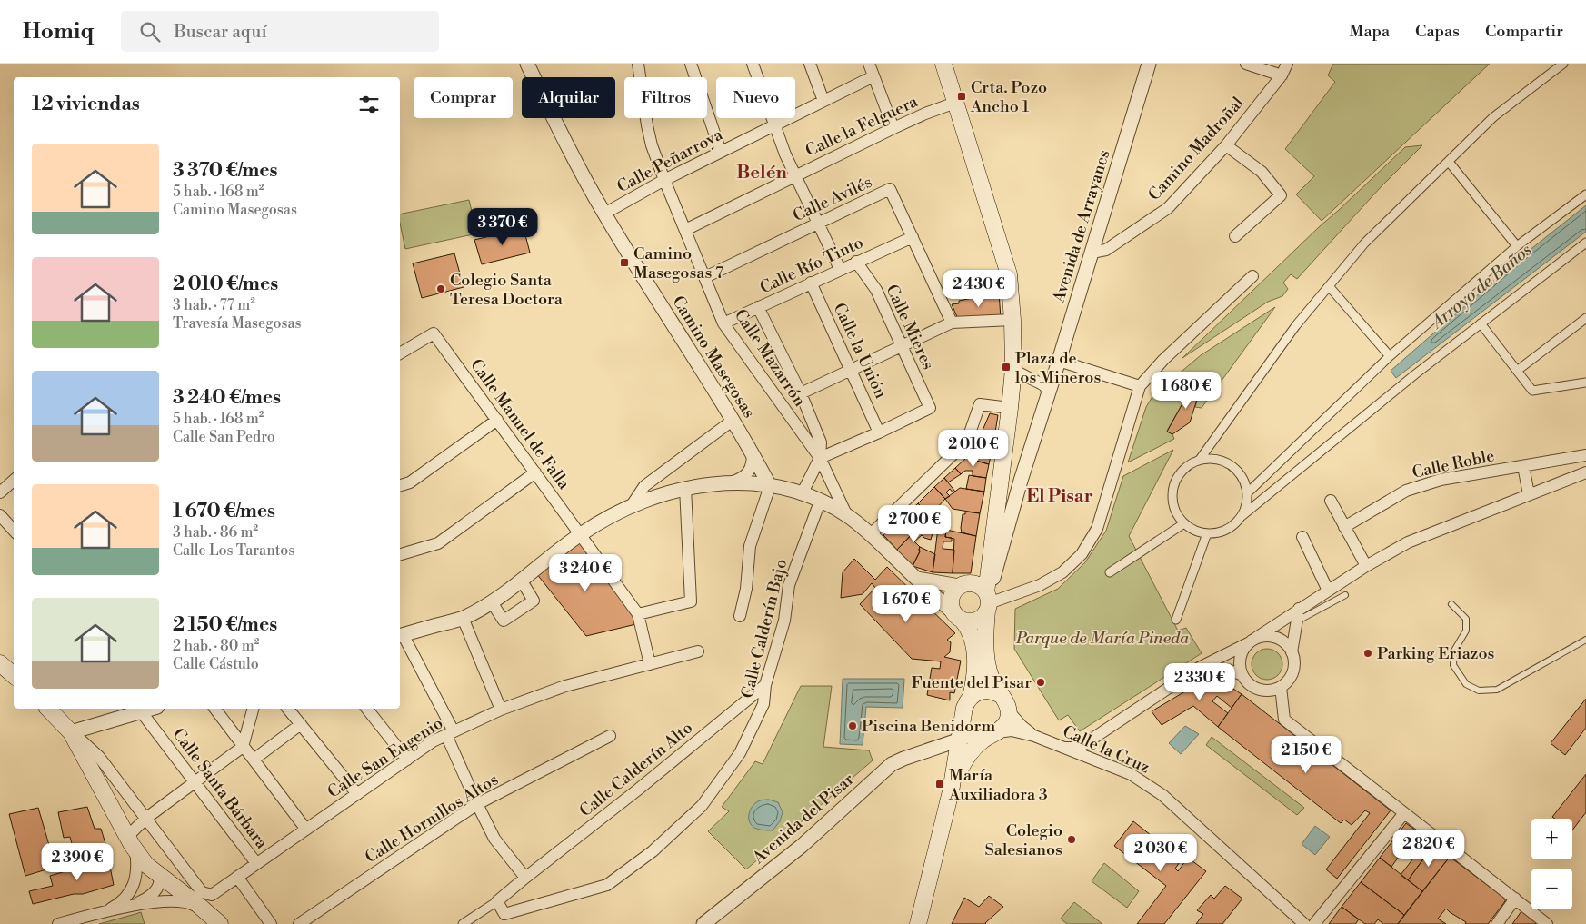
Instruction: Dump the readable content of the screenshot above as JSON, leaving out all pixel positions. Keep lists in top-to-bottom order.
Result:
{
  "streets": {
    "street": [
      "Calle la Felguera",
      "Camino Madroñal",
      "Calle Peñarroya",
      "Calle Avilés",
      "Avenida de Arrayanes",
      "Calle Río Tinto",
      "Calle Mieres",
      "Calle la Unión",
      "Camino Masegosas",
      "Calle Mazarrón",
      "Calle Manuel de Falla",
      "Calle Roble",
      "Calle Calderín Bajo",
      "Calle la Cruz",
      "Calle San Eugenio",
      "Calle Calderín Alto",
      "Calle Santa Bárbara",
      "Calle Hornillos Altos",
      "Avenida del Pisar"
    ]
  },
  "crossings": [
    ["Calle la Felguera", "Calle Mazarrón"],
    ["Camino Madroñal", "Avenida de Arrayanes"],
    ["Calle Peñarroya", "Camino Masegosas"],
    ["Calle Peñarroya", "Calle Mazarrón"],
    ["Calle Avilés", "Calle Río Tinto"],
    ["Calle Avilés", "Calle Mazarrón"],
    ["Calle Río Tinto", "Calle Mieres"],
    ["Calle Río Tinto", "Calle la Unión"],
    ["Calle Río Tinto", "Calle Mazarrón"],
    ["Calle Mieres", "Calle la Unión"],
    ["Calle Calderín Bajo", "Calle Calderín Alto"],
    ["Calle la Cruz", "Avenida del Pisar"],
    ["Calle San Eugenio", "Calle Santa Bárbara"]
  ],
  "districts": ["Belén", "El Pisar"],
  "water": ["Arroyo de Baños"],
  "parks": ["Parque de María Pineda"],
  "places": {
    "transit": [
      "Crta. Pozo Ancho 1",
      "Camino Masegosas 7",
      "Plaza de los Mineros",
      "María Auxiliadora 3"
    ],
    "other": [
      "Colegio Santa Teresa Doctora",
      "Parking Eriazos",
      "Fuente del Pisar",
      "Piscina Benidorm",
      "Colegio Salesianos"
    ]
  },
  "page": {
    "header": "Homiq",
    "search": "Buscar aquí",
    "nav": ["Mapa", "Capas", "Compartir"],
    "chip": [
      "Comprar",
      "Alquilar",
      "Filtros",
      "Nuevo"
    ],
    "heading": "12 viviendas",
    "list": [
      {
        "name": "3 370 €/mes",
        "note": "5 hab. · 168 m² · Camino Masegosas"
      },
      {
        "name": "2 010 €/mes",
        "note": "3 hab. · 77 m² · Travesía Masegosas"
      },
      {
        "name": "3 240 €/mes",
        "note": "5 hab. · 168 m² · Calle San Pedro"
      },
      {
        "name": "1 670 €/mes",
        "note": "3 hab. · 86 m² · Calle Los Tarantos"
      },
      {
        "name": "2 150 €/mes",
        "note": "2 hab. · 80 m² · Calle Cástulo"
      }
    ],
    "price": [
      "3 370 €",
      "2 430 €",
      "1 680 €",
      "2 010 €",
      "2 700 €",
      "3 240 €",
      "1 670 €",
      "2 330 €",
      "2 150 €",
      "2 820 €",
      "2 030 €",
      "2 390 €"
    ],
    "map_buttons": ["+", "−"]
  }
}
